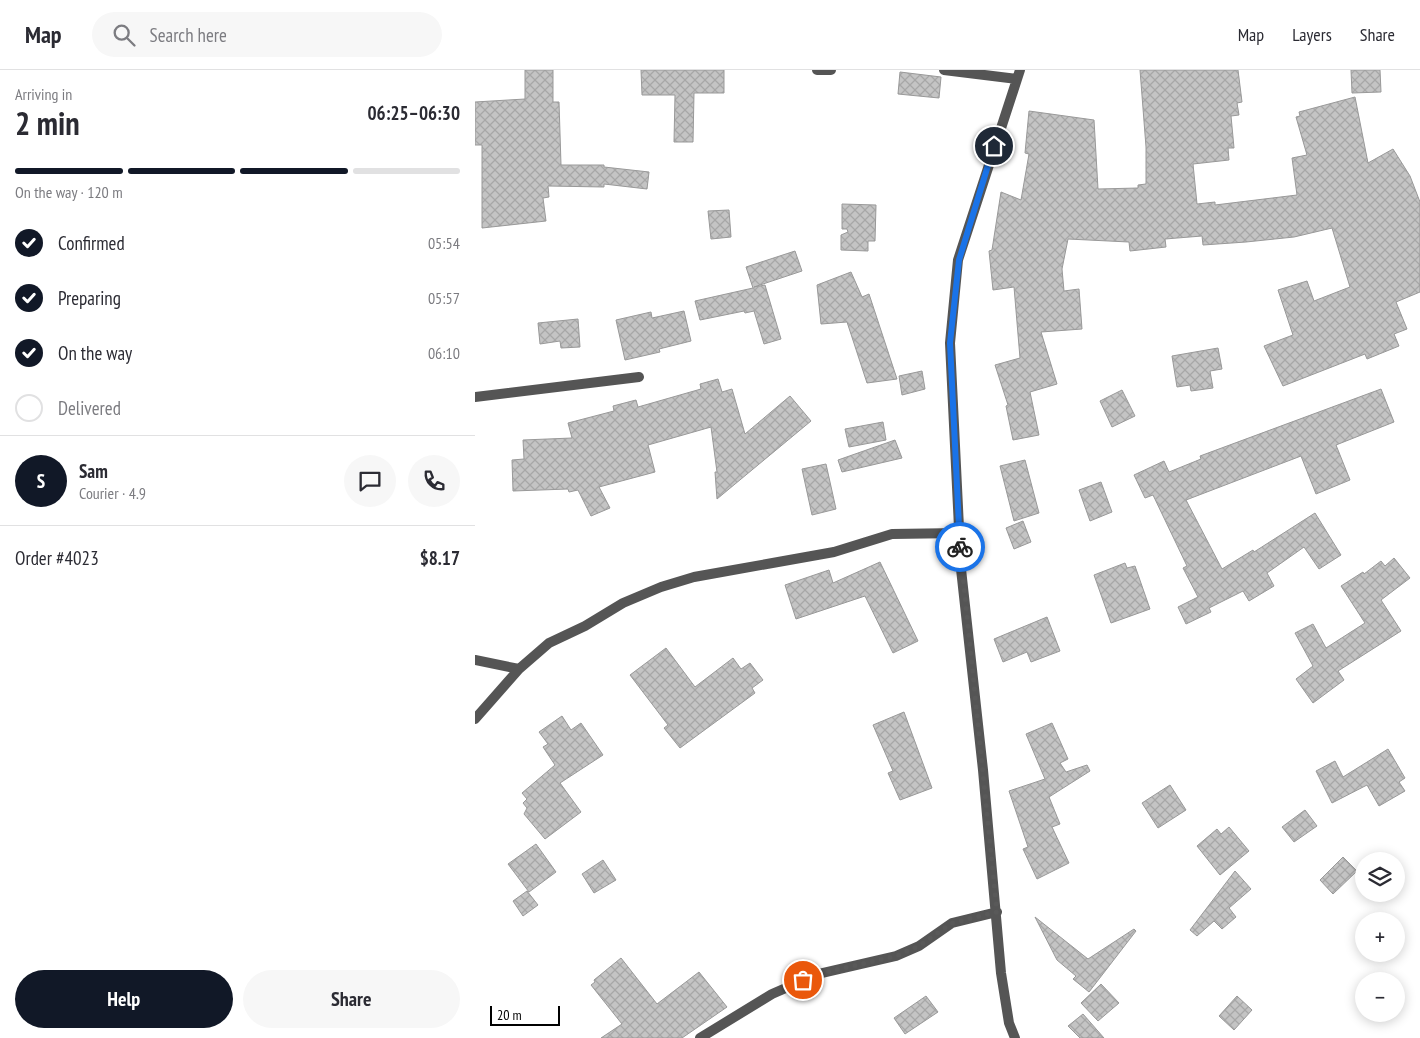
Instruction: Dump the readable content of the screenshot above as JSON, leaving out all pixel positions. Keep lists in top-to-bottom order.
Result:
{
  "scale_bar": "20 m",
  "page": {
    "header": "Map",
    "search": "Search here",
    "nav": ["Map", "Layers", "Share"],
    "heading": ["2 min", "Arriving in", "06:25–06:30"],
    "panel": [
      "Sam",
      "Courier · 4.9",
      "Order #4023",
      "$8.17"
    ],
    "bar": "On the way · 120 m",
    "list": [
      ["Confirmed", "05:54"],
      ["Preparing", "05:57"],
      ["On the way", "06:10"],
      "Delivered"
    ],
    "round": "S",
    "map_buttons": ["+", "−"],
    "buttons": ["Help", "Share"],
    "scale": "20 m"
  }
}
